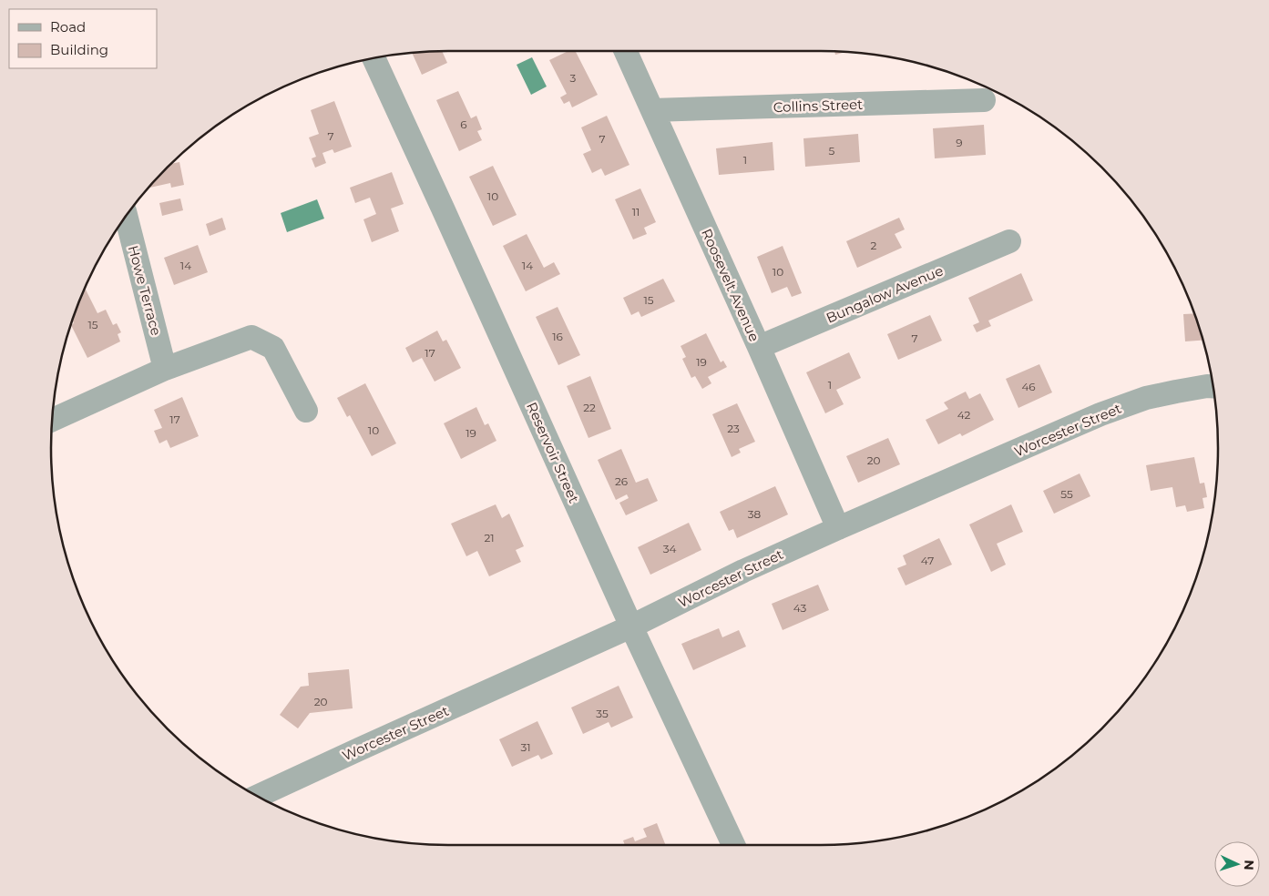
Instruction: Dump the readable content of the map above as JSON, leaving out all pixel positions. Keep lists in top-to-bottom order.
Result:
{
  "streets": {
    "street": [
      "Collins Street",
      "Roosevelt Avenue",
      "Howe Terrace",
      "Bungalow Avenue",
      "Worcester Street",
      "Reservoir Street"
    ]
  },
  "crossings": [
    ["Collins Street", "Roosevelt Avenue"],
    ["Roosevelt Avenue", "Bungalow Avenue"],
    ["Roosevelt Avenue", "Worcester Street"],
    ["Worcester Street", "Reservoir Street"]
  ],
  "house_numbers": [
    "3",
    "6",
    "7",
    "7",
    "9",
    "5",
    "1",
    "10",
    "11",
    "2",
    "14",
    "14",
    "10",
    "15",
    "15",
    "16",
    "7",
    "17",
    "19",
    "1",
    "46",
    "22",
    "42",
    "17",
    "23",
    "10",
    "19",
    "20",
    "26",
    "55",
    "38",
    "21",
    "34",
    "47",
    "43",
    "20",
    "35",
    "31"
  ],
  "legend": ["Road", "Building"],
  "north": "right"
}
